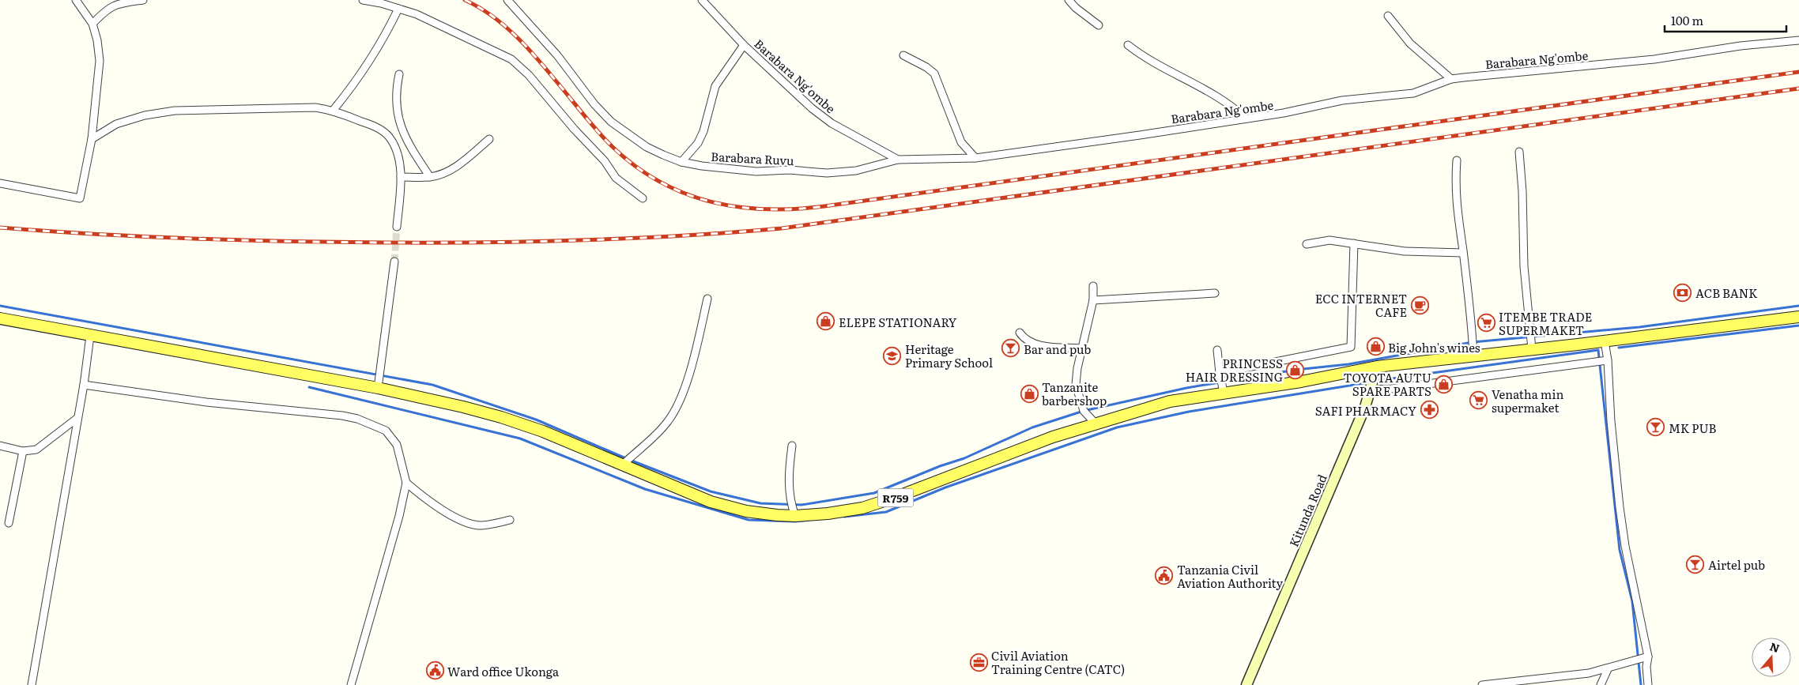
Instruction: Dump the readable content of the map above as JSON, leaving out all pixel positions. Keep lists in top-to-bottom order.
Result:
{
  "streets": {
    "main road": ["R759"],
    "street": ["Barabara Ng'ombe", "Barabara Ruvu", "Kitunda Road"]
  },
  "crossings": [
    ["Barabara Ng'ombe", "Barabara Ruvu"],
    ["R759", "Kitunda Road"]
  ],
  "places": {
    "bank": ["ACB BANK"],
    "cafe": ["ECC INTERNET CAFE"],
    "shop": [
      "ELEPE STATIONARY",
      "Big John's wines",
      "PRINCESS HAIR DRESSING",
      "TOYOTA AUTU SPARE PARTS",
      "Tanzanite barbershop"
    ],
    "supermarket": ["ITEMBE TRADE SUPERMAKET", "Venatha min supermaket"],
    "bar": ["Bar and pub", "MK PUB", "Airtel pub"],
    "school or university": ["Heritage Primary School"],
    "pharmacy": ["SAFI PHARMACY"],
    "public building": ["Tanzania Civil Aviation Authority", "Ward office Ukonga"],
    "office": ["Civil Aviation Training Centre (CATC)"]
  },
  "scale_bar": "100 m",
  "north": "top"
}
